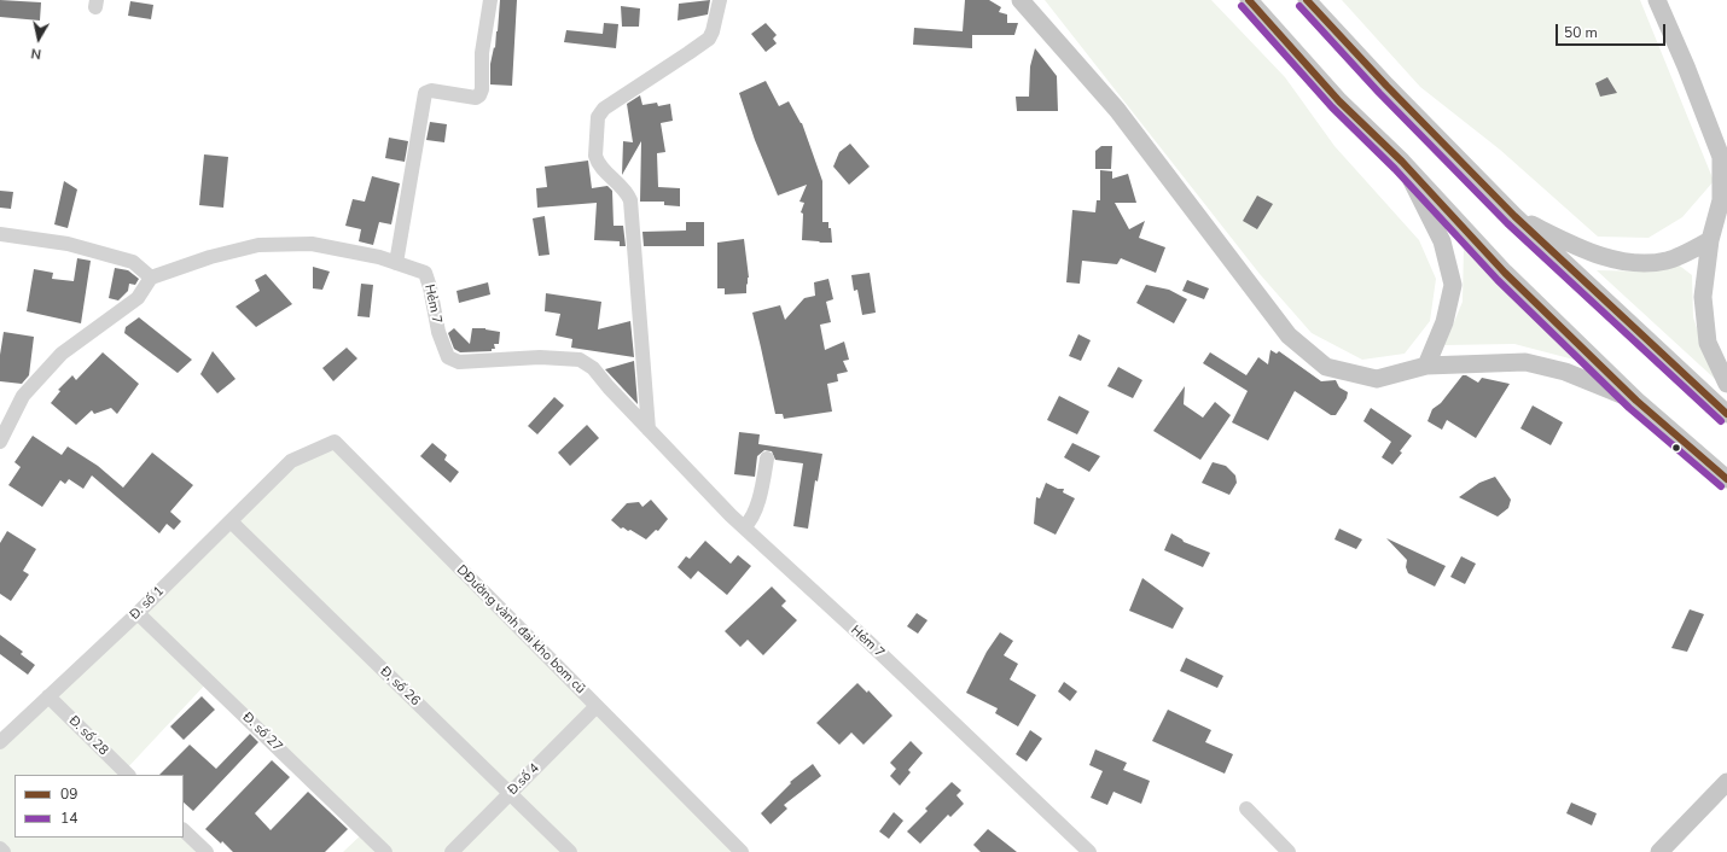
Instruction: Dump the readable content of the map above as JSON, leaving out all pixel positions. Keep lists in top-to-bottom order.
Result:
{
  "streets": {
    "street": [
      "Hẻm 7",
      "Đ. số 1",
      "DĐường vành đai kho bom cũ",
      "Đ, số 26",
      "Đ. số 27",
      "Đ. số 28",
      "Đ.số 4"
    ]
  },
  "crossings": [
    ["Đ. số 1", "DĐường vành đai kho bom cũ"],
    ["Đ. số 1", "Đ, số 26"],
    ["Đ. số 1", "Đ. số 27"],
    ["Đ. số 1", "Đ. số 28"],
    ["DĐường vành đai kho bom cũ", "Đ.số 4"],
    ["Đ, số 26", "Đ.số 4"]
  ],
  "lines": ["transit line 09", "transit line 14"],
  "legend": ["09", "14"],
  "scale_bar": "50 m",
  "north": "bottom"
}
